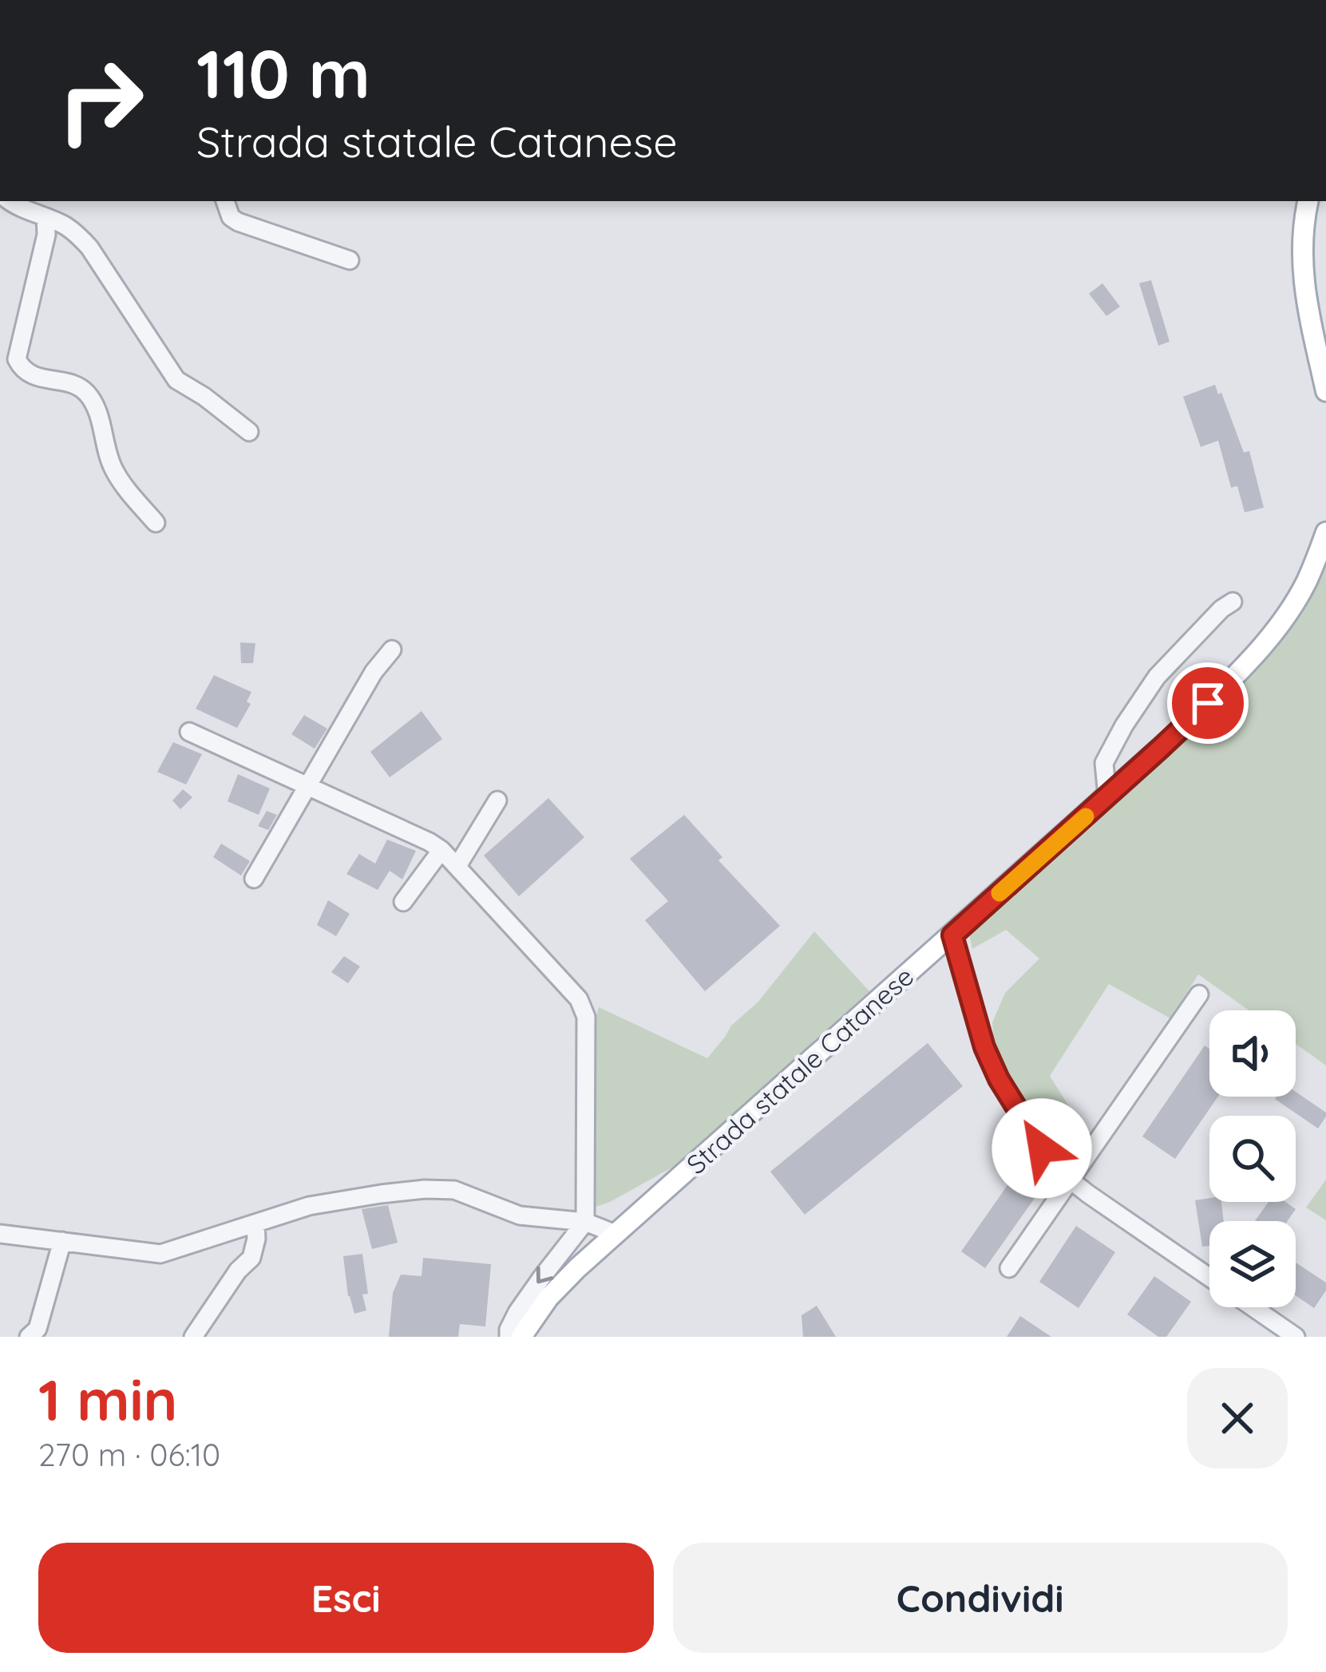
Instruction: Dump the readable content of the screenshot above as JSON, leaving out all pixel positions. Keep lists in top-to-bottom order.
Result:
{
  "streets": {
    "main road": ["Strada statale Catanese"]
  },
  "page": {
    "turn": ["110 m", "Strada statale Catanese"],
    "heading": ["1 min", "270 m · 06:10"],
    "buttons": ["Esci", "Condividi"]
  }
}
